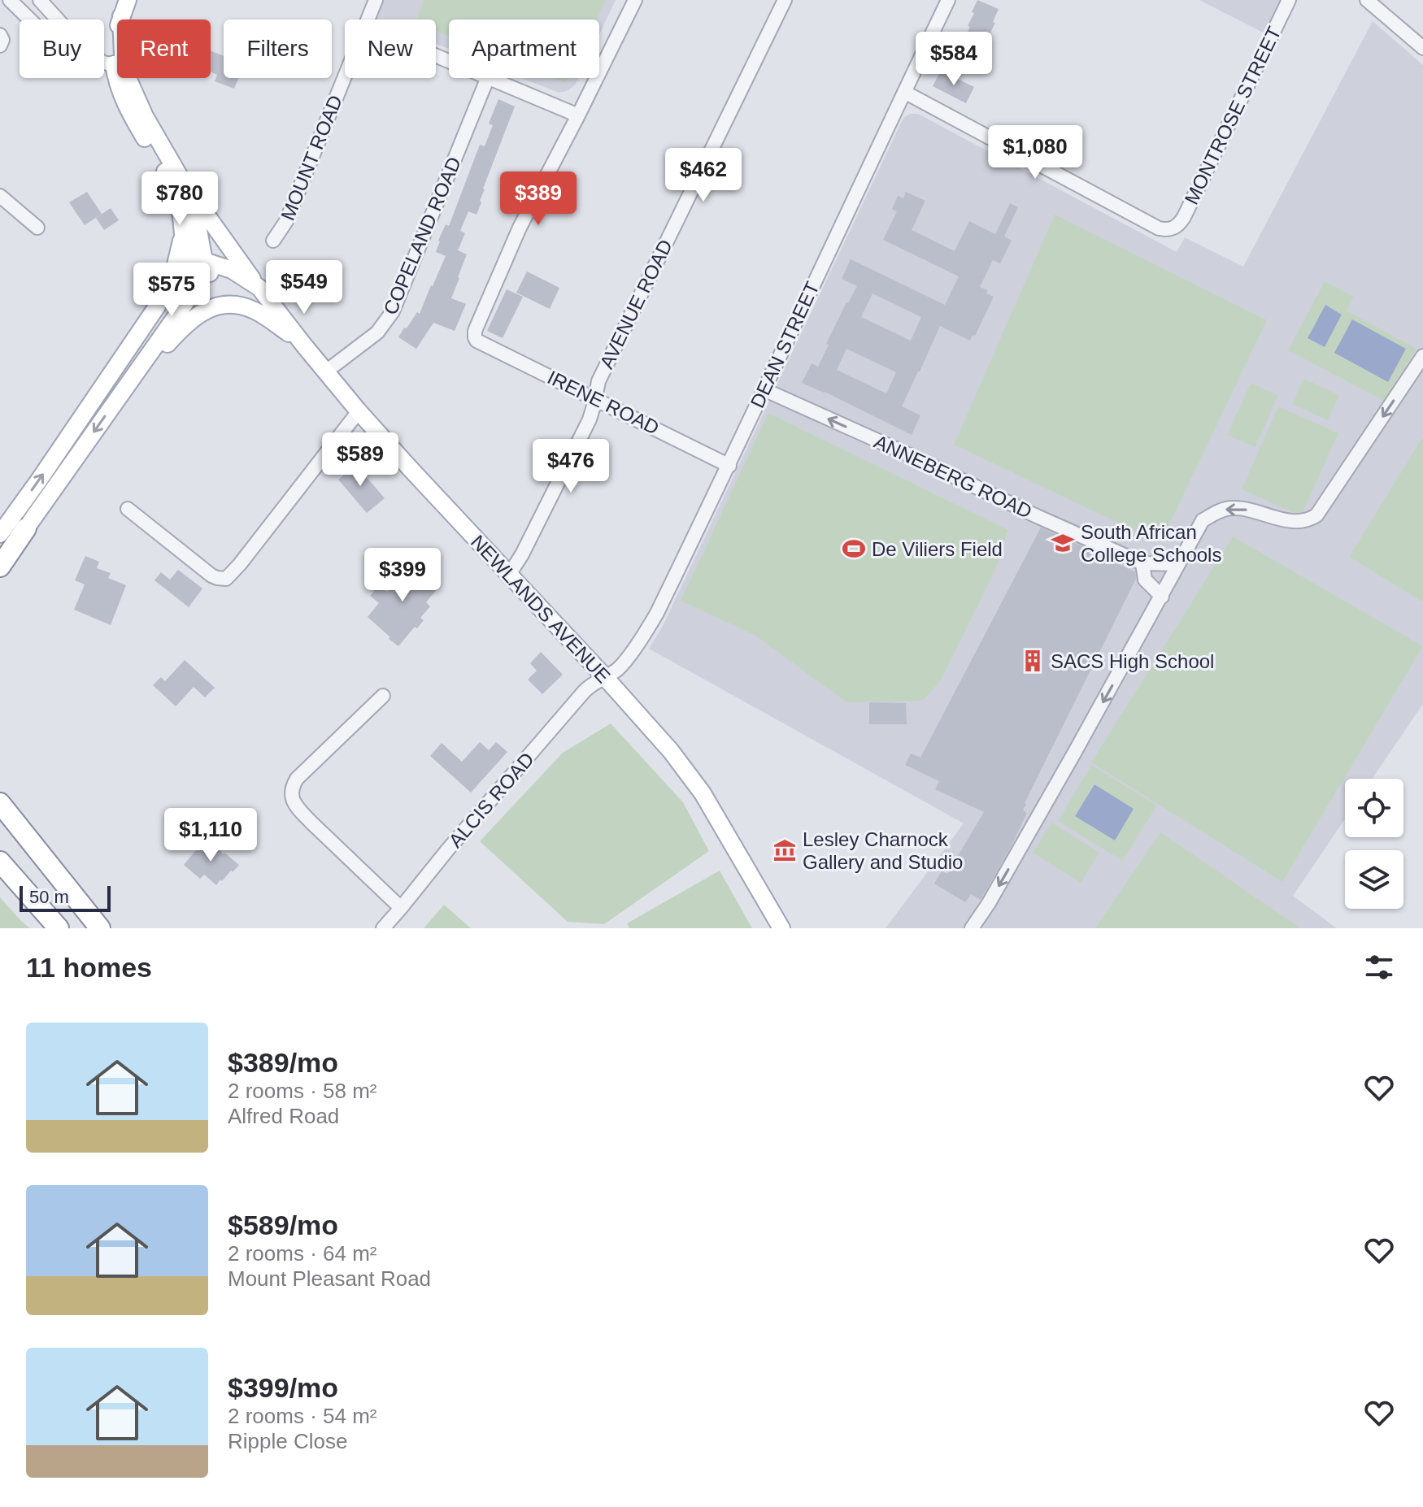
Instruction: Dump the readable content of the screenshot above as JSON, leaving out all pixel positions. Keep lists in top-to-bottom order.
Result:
{
  "streets": {
    "main road": ["NEWLANDS AVENUE"],
    "street": [
      "MONTROSE STREET",
      "MOUNT ROAD",
      "COPELAND ROAD",
      "AVENUE ROAD",
      "DEAN STREET",
      "IRENE ROAD",
      "ANNEBERG ROAD",
      "ALCIS ROAD"
    ]
  },
  "crossings": [
    ["MONTROSE STREET", "DEAN STREET"],
    ["COPELAND ROAD", "NEWLANDS AVENUE"],
    ["AVENUE ROAD", "IRENE ROAD"],
    ["AVENUE ROAD", "NEWLANDS AVENUE"],
    ["DEAN STREET", "IRENE ROAD"],
    ["DEAN STREET", "ANNEBERG ROAD"],
    ["DEAN STREET", "NEWLANDS AVENUE"],
    ["DEAN STREET", "ALCIS ROAD"],
    ["NEWLANDS AVENUE", "ALCIS ROAD"]
  ],
  "one_way": ["ANNEBERG ROAD"],
  "places": {
    "school or university": ["South African College Schools"],
    "sports": ["De Viliers Field"],
    "building": ["SACS High School"],
    "museum": ["Lesley Charnock Gallery and Studio"]
  },
  "scale_bar": "50 m",
  "page": {
    "chip": [
      "Buy",
      "Rent",
      "Filters",
      "New",
      "Apartment"
    ],
    "price": [
      "$584",
      "$1,080",
      "$462",
      "$780",
      "$389",
      "$549",
      "$575",
      "$589",
      "$476",
      "$399",
      "$1,110"
    ],
    "scale": "50 m",
    "heading": "11 homes",
    "list": [
      {
        "name": "$389/mo",
        "note": "2 rooms · 58 m² · Alfred Road"
      },
      {
        "name": "$589/mo",
        "note": "2 rooms · 64 m² · Mount Pleasant Road"
      },
      {
        "name": "$399/mo",
        "note": "2 rooms · 54 m² · Ripple Close"
      }
    ]
  }
}
